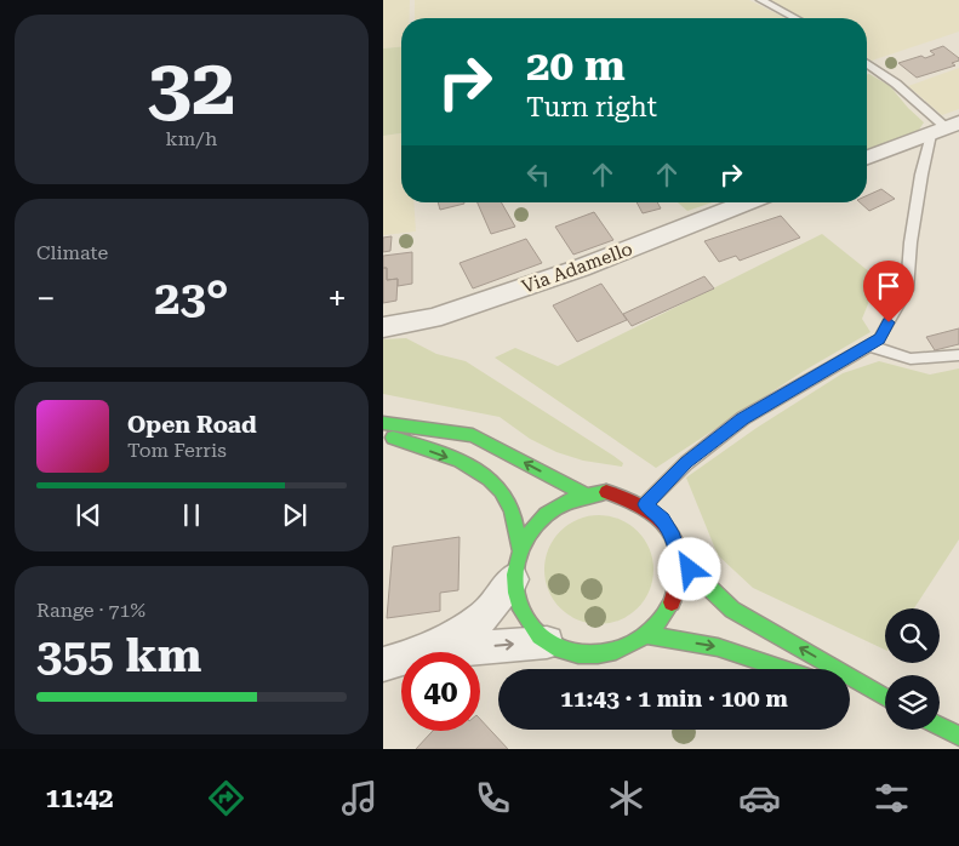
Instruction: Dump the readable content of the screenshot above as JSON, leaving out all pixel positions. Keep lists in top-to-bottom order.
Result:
{
  "streets": {
    "street": ["Via Adamello"]
  },
  "page": {
    "tile": [
      ["32", "km/h"],
      "Climate",
      ["Range · 71%", "355 km"]
    ],
    "turn": ["20 m", "Turn right"],
    "heat": ["−", "23°", "+"],
    "song": ["Open Road", "Tom Ferris"],
    "limit": "40",
    "trip": "11:43 · 1 min · 100 m",
    "tabs": "11:42"
  }
}
